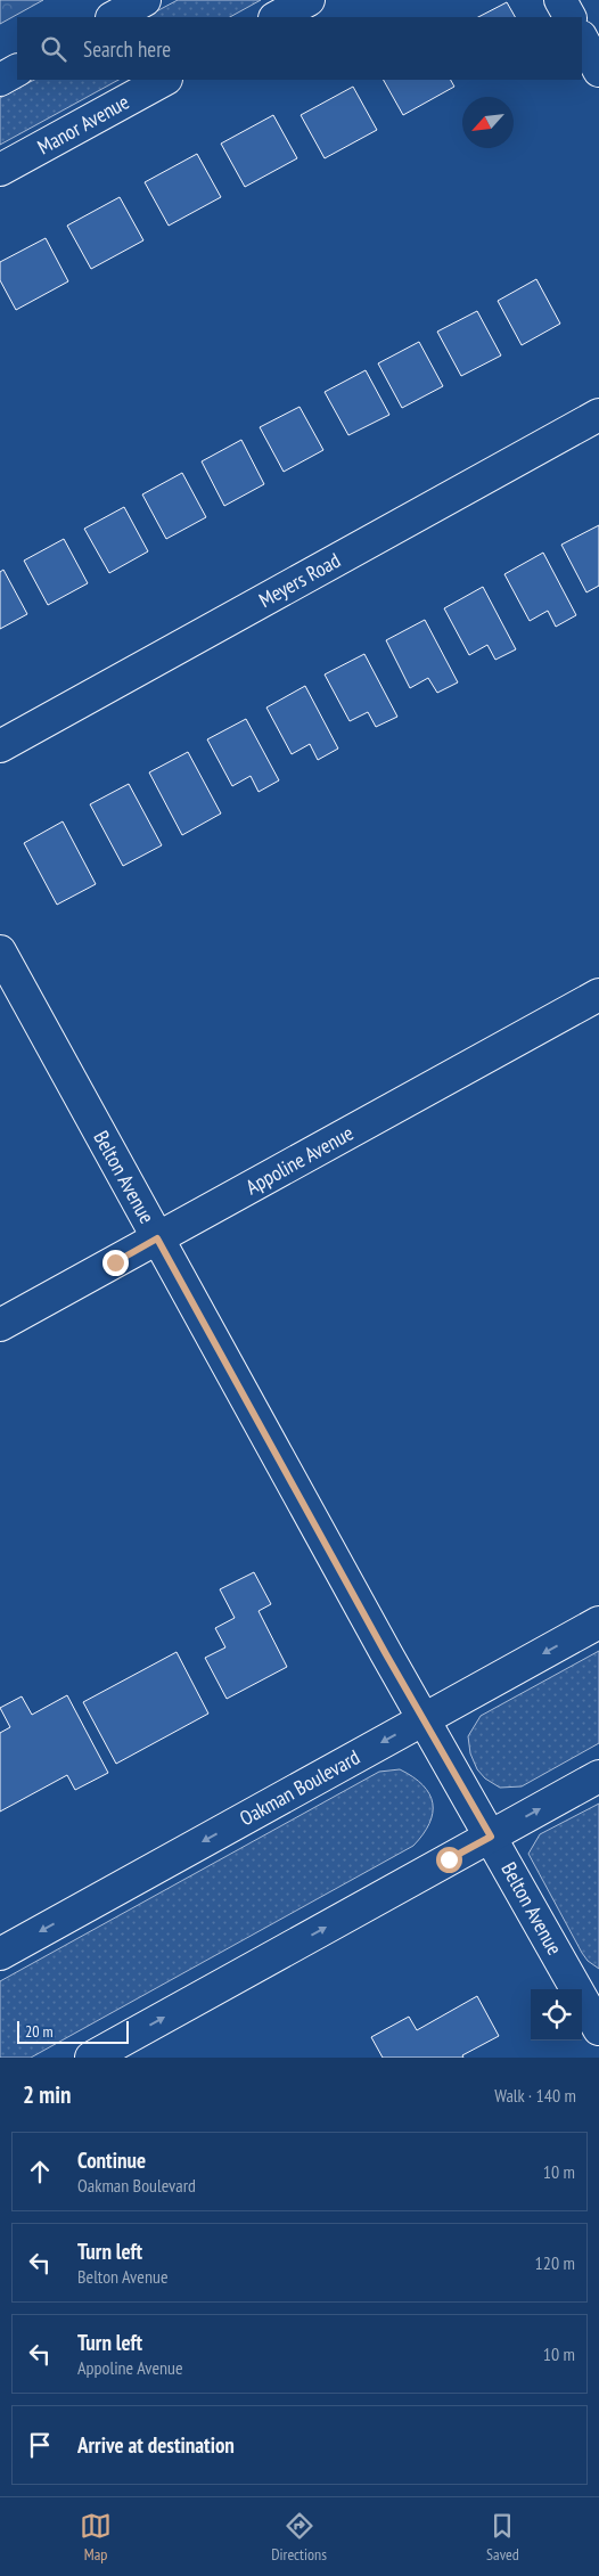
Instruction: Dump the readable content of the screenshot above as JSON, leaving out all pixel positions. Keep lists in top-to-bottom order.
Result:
{
  "streets": {
    "street": [
      "Manor Avenue",
      "Meyers Road",
      "Appoline Avenue",
      "Belton Avenue",
      "Oakman Boulevard"
    ]
  },
  "crossings": [
    ["Appoline Avenue", "Belton Avenue"],
    ["Belton Avenue", "Oakman Boulevard"]
  ],
  "scale_bar": "20 m",
  "north": "bottom left",
  "page": {
    "search": "Search here",
    "scale": "20 m",
    "heading": ["2 min", "Walk · 140 m"],
    "list": [
      ["Continue", "Oakman Boulevard", "10 m"],
      ["Turn left", "Belton Avenue", "120 m"],
      ["Turn left", "Appoline Avenue", "10 m"],
      "Arrive at destination"
    ],
    "nav": ["Map", "Directions", "Saved"]
  }
}
